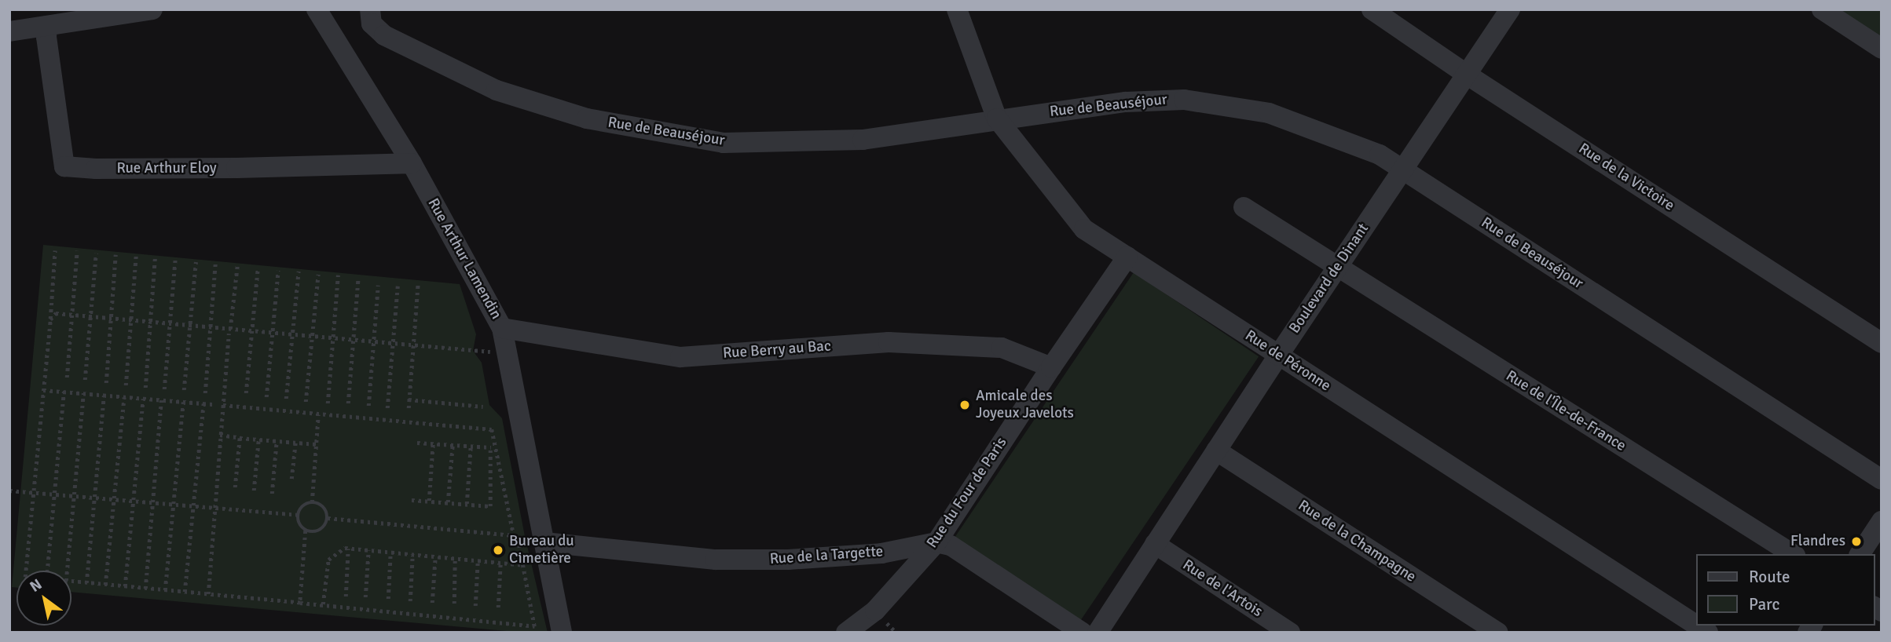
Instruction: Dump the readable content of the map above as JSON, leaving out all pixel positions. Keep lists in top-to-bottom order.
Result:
{
  "streets": {
    "street": [
      "Rue de Beauséjour",
      "Rue Arthur Eloy",
      "Rue de la Victoire",
      "Rue Arthur Lamendin",
      "Boulevard de Dinant",
      "Rue Berry au Bac",
      "Rue de Péronne",
      "Rue de l'Île-de-France",
      "Rue du Four de Paris",
      "Rue de la Champagne",
      "Rue de la Targette",
      "Rue de l'Artois"
    ]
  },
  "crossings": [
    ["Rue de Beauséjour", "Boulevard de Dinant"],
    ["Rue de Beauséjour", "Rue de Péronne"],
    ["Rue Arthur Eloy", "Rue Arthur Lamendin"],
    ["Rue de la Victoire", "Boulevard de Dinant"],
    ["Rue Arthur Lamendin", "Rue Berry au Bac"],
    ["Rue Arthur Lamendin", "Rue de la Targette"],
    ["Boulevard de Dinant", "Rue de Péronne"],
    ["Boulevard de Dinant", "Rue de l'Île-de-France"],
    ["Boulevard de Dinant", "Rue de la Champagne"],
    ["Boulevard de Dinant", "Rue de l'Artois"],
    ["Rue Berry au Bac", "Rue du Four de Paris"],
    ["Rue de Péronne", "Rue du Four de Paris"],
    ["Rue du Four de Paris", "Rue de la Targette"]
  ],
  "places": ["Amicale des Joyeux Javelots", "Flandres", "Bureau du Cimetière"],
  "legend": ["Route", "Parc"],
  "north": "top left"
}
